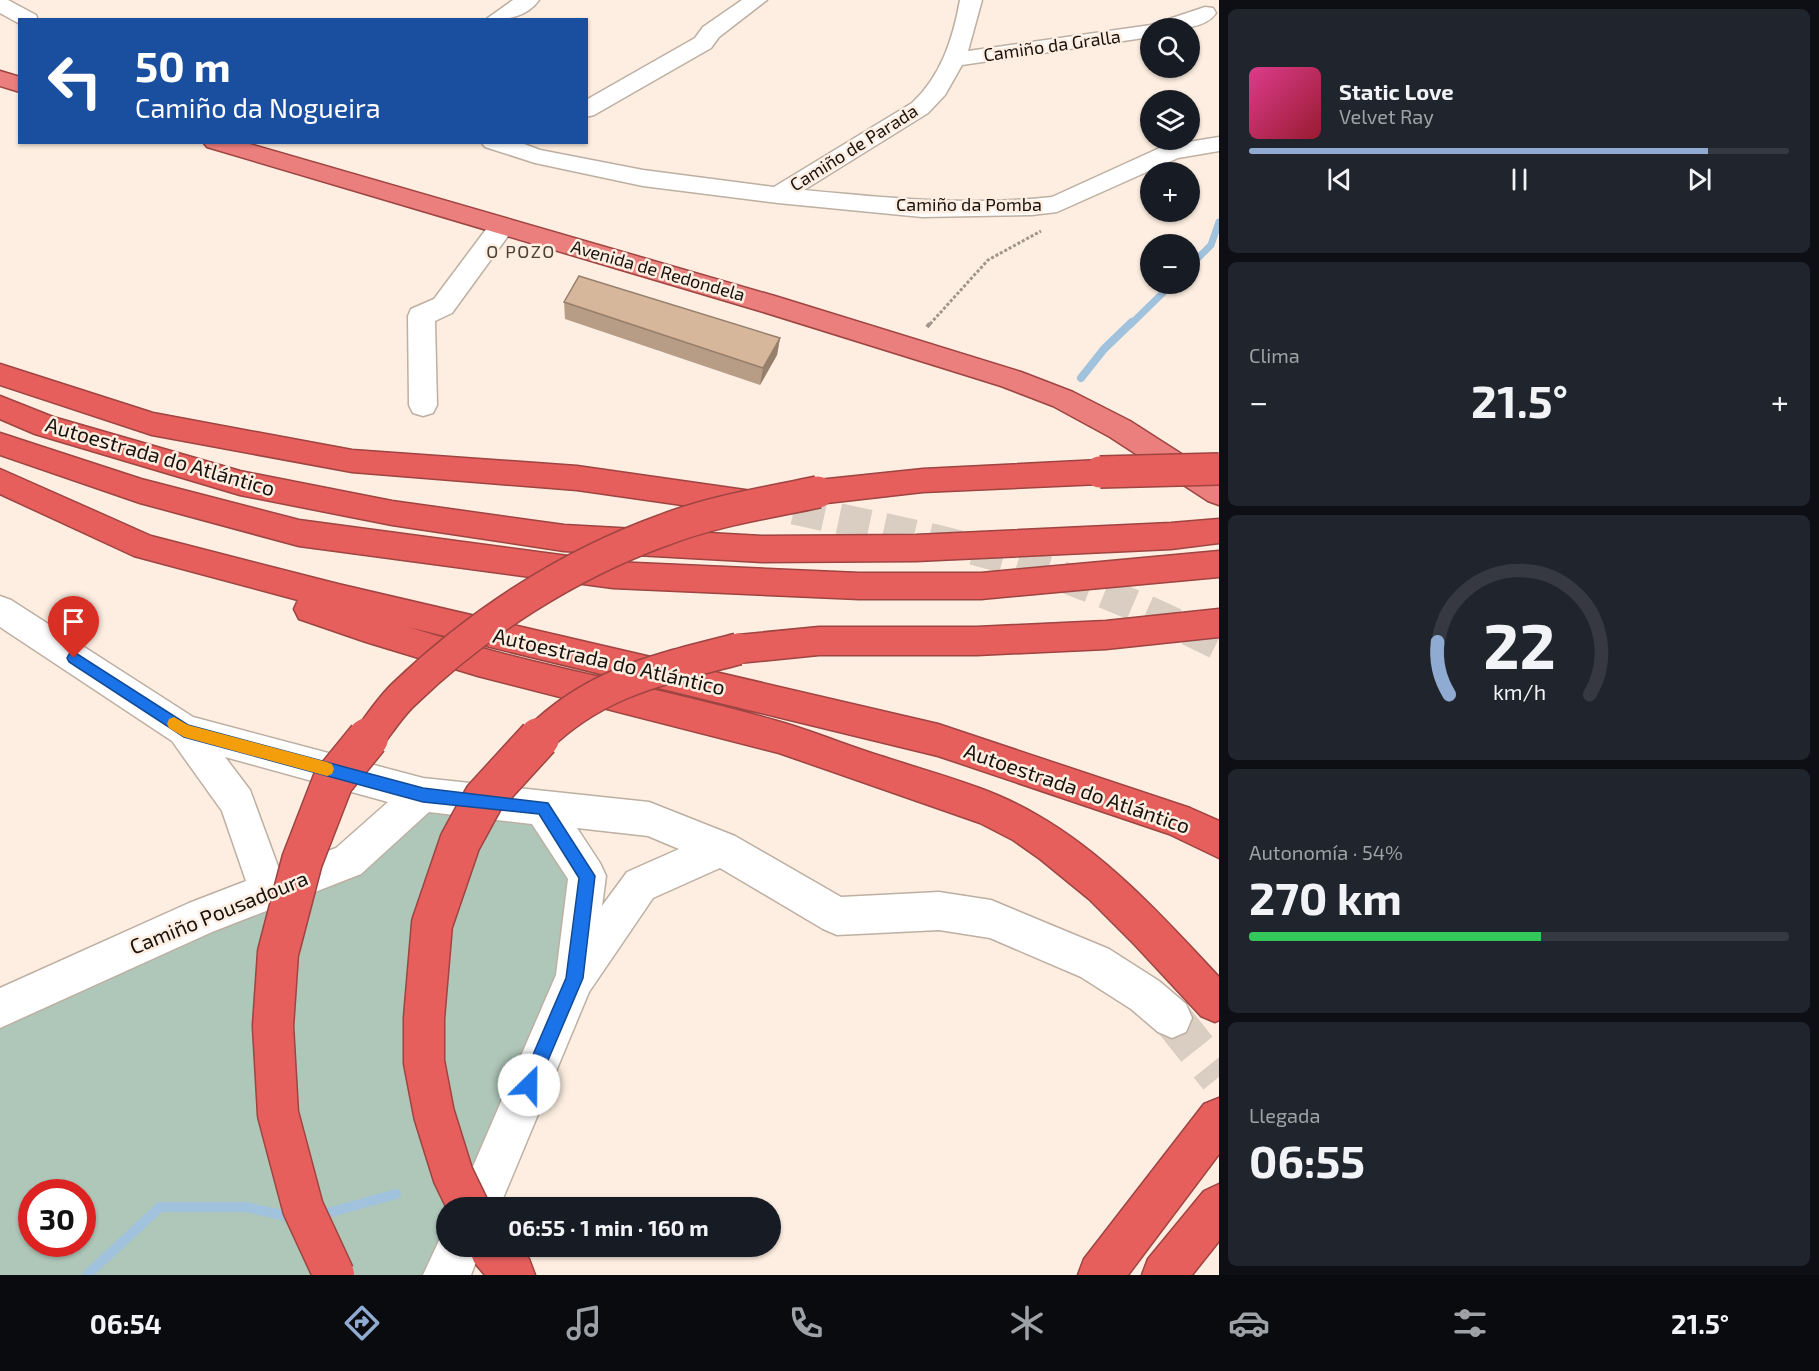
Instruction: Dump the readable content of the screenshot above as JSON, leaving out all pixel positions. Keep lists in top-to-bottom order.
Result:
{
  "streets": {
    "highway": ["Avenida de Redondela", "Autoestrada do Atlántico"],
    "street": [
      "Camiño da Gralla",
      "Camiño de Parada",
      "Camiño da Pomba",
      "Camiño Pousadoura"
    ]
  },
  "crossings": [
    ["Camiño da Gralla", "Camiño de Parada"],
    ["Camiño de Parada", "Camiño da Pomba"]
  ],
  "districts": ["O POZO"],
  "page": {
    "map_buttons": ["+", "−"],
    "turn": ["50 m", "Camiño da Nogueira"],
    "song": ["Static Love", "Velvet Ray"],
    "tile": [
      "Clima",
      ["Autonomía · 54%", "270 km"],
      ["Llegada", "06:55"]
    ],
    "heat": ["−", "21.5°", "+"],
    "limit": "30",
    "trip": "06:55 · 1 min · 160 m",
    "tabs": ["06:54", "21.5°"],
    "gauge": ["22", "km/h"]
  }
}
